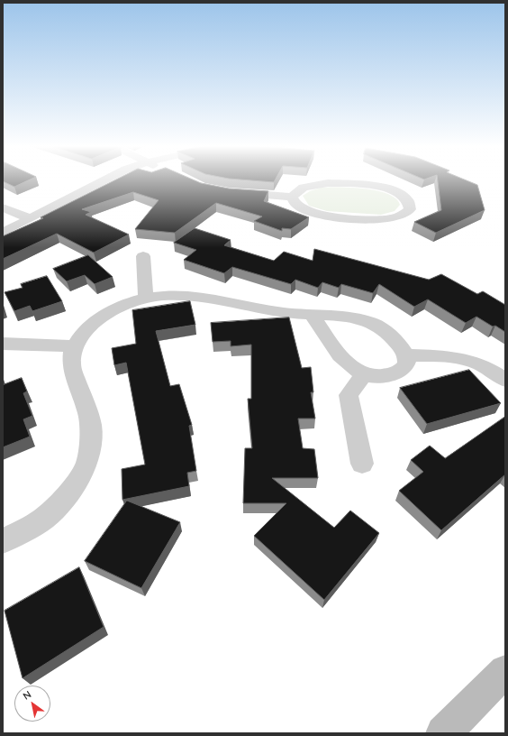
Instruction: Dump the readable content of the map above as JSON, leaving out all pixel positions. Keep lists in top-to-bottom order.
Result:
{
  "north": "top left"
}
